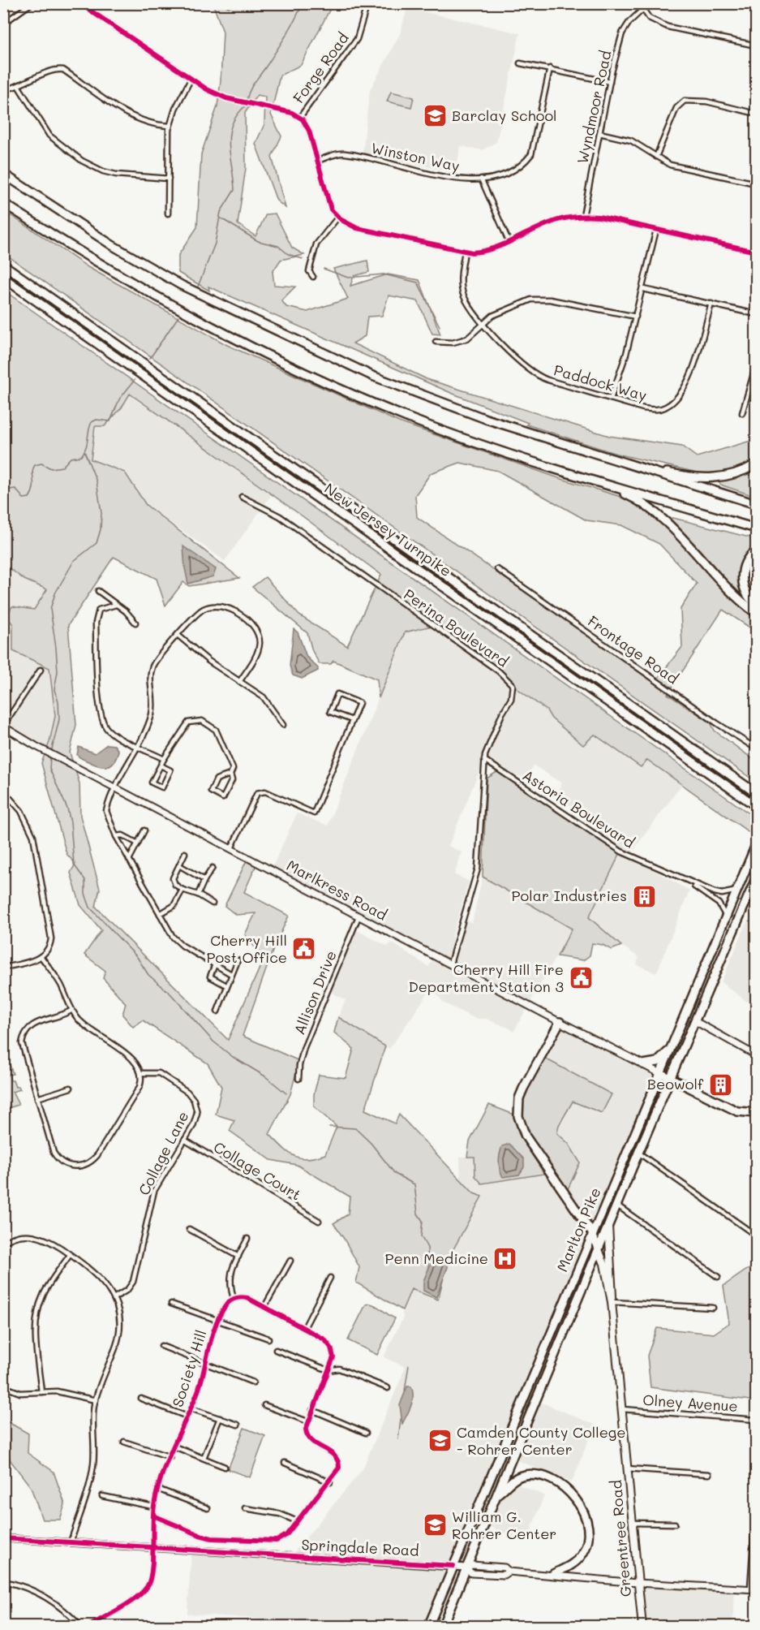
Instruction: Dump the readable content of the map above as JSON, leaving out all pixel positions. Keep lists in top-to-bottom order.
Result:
{
  "streets": {
    "highway": ["New Jersey Turnpike", "Marlton Pike"],
    "main road": ["Marlkress Road", "Greentree Road", "Springdale Road"],
    "street": [
      "Forge Road",
      "Wyndmoor Road",
      "Winston Way",
      "Paddock Way",
      "Perina Boulevard",
      "Frontage Road",
      "Astoria Boulevard",
      "Allison Drive",
      "Collage Lane",
      "Collage Court",
      "Society Hill",
      "Olney Avenue"
    ]
  },
  "crossings": [
    ["Perina Boulevard", "Astoria Boulevard"],
    ["Perina Boulevard", "Marlkress Road"],
    ["Astoria Boulevard", "Marlton Pike"],
    ["Marlkress Road", "Allison Drive"],
    ["Marlkress Road", "Marlton Pike"],
    ["Collage Lane", "Collage Court"],
    ["Marlton Pike", "Greentree Road"],
    ["Marlton Pike", "Springdale Road"],
    ["Society Hill", "Springdale Road"],
    ["Olney Avenue", "Greentree Road"],
    ["Greentree Road", "Springdale Road"]
  ],
  "places": {
    "school or university": ["Barclay School", "Camden County College - Rohrer Center", "William G. Rohrer Center"],
    "building": ["Polar Industries", "Beowolf"],
    "public building": ["Cherry Hill Post Office", "Cherry Hill Fire Department Station 3"],
    "hospital": ["Penn Medicine"]
  }
}
